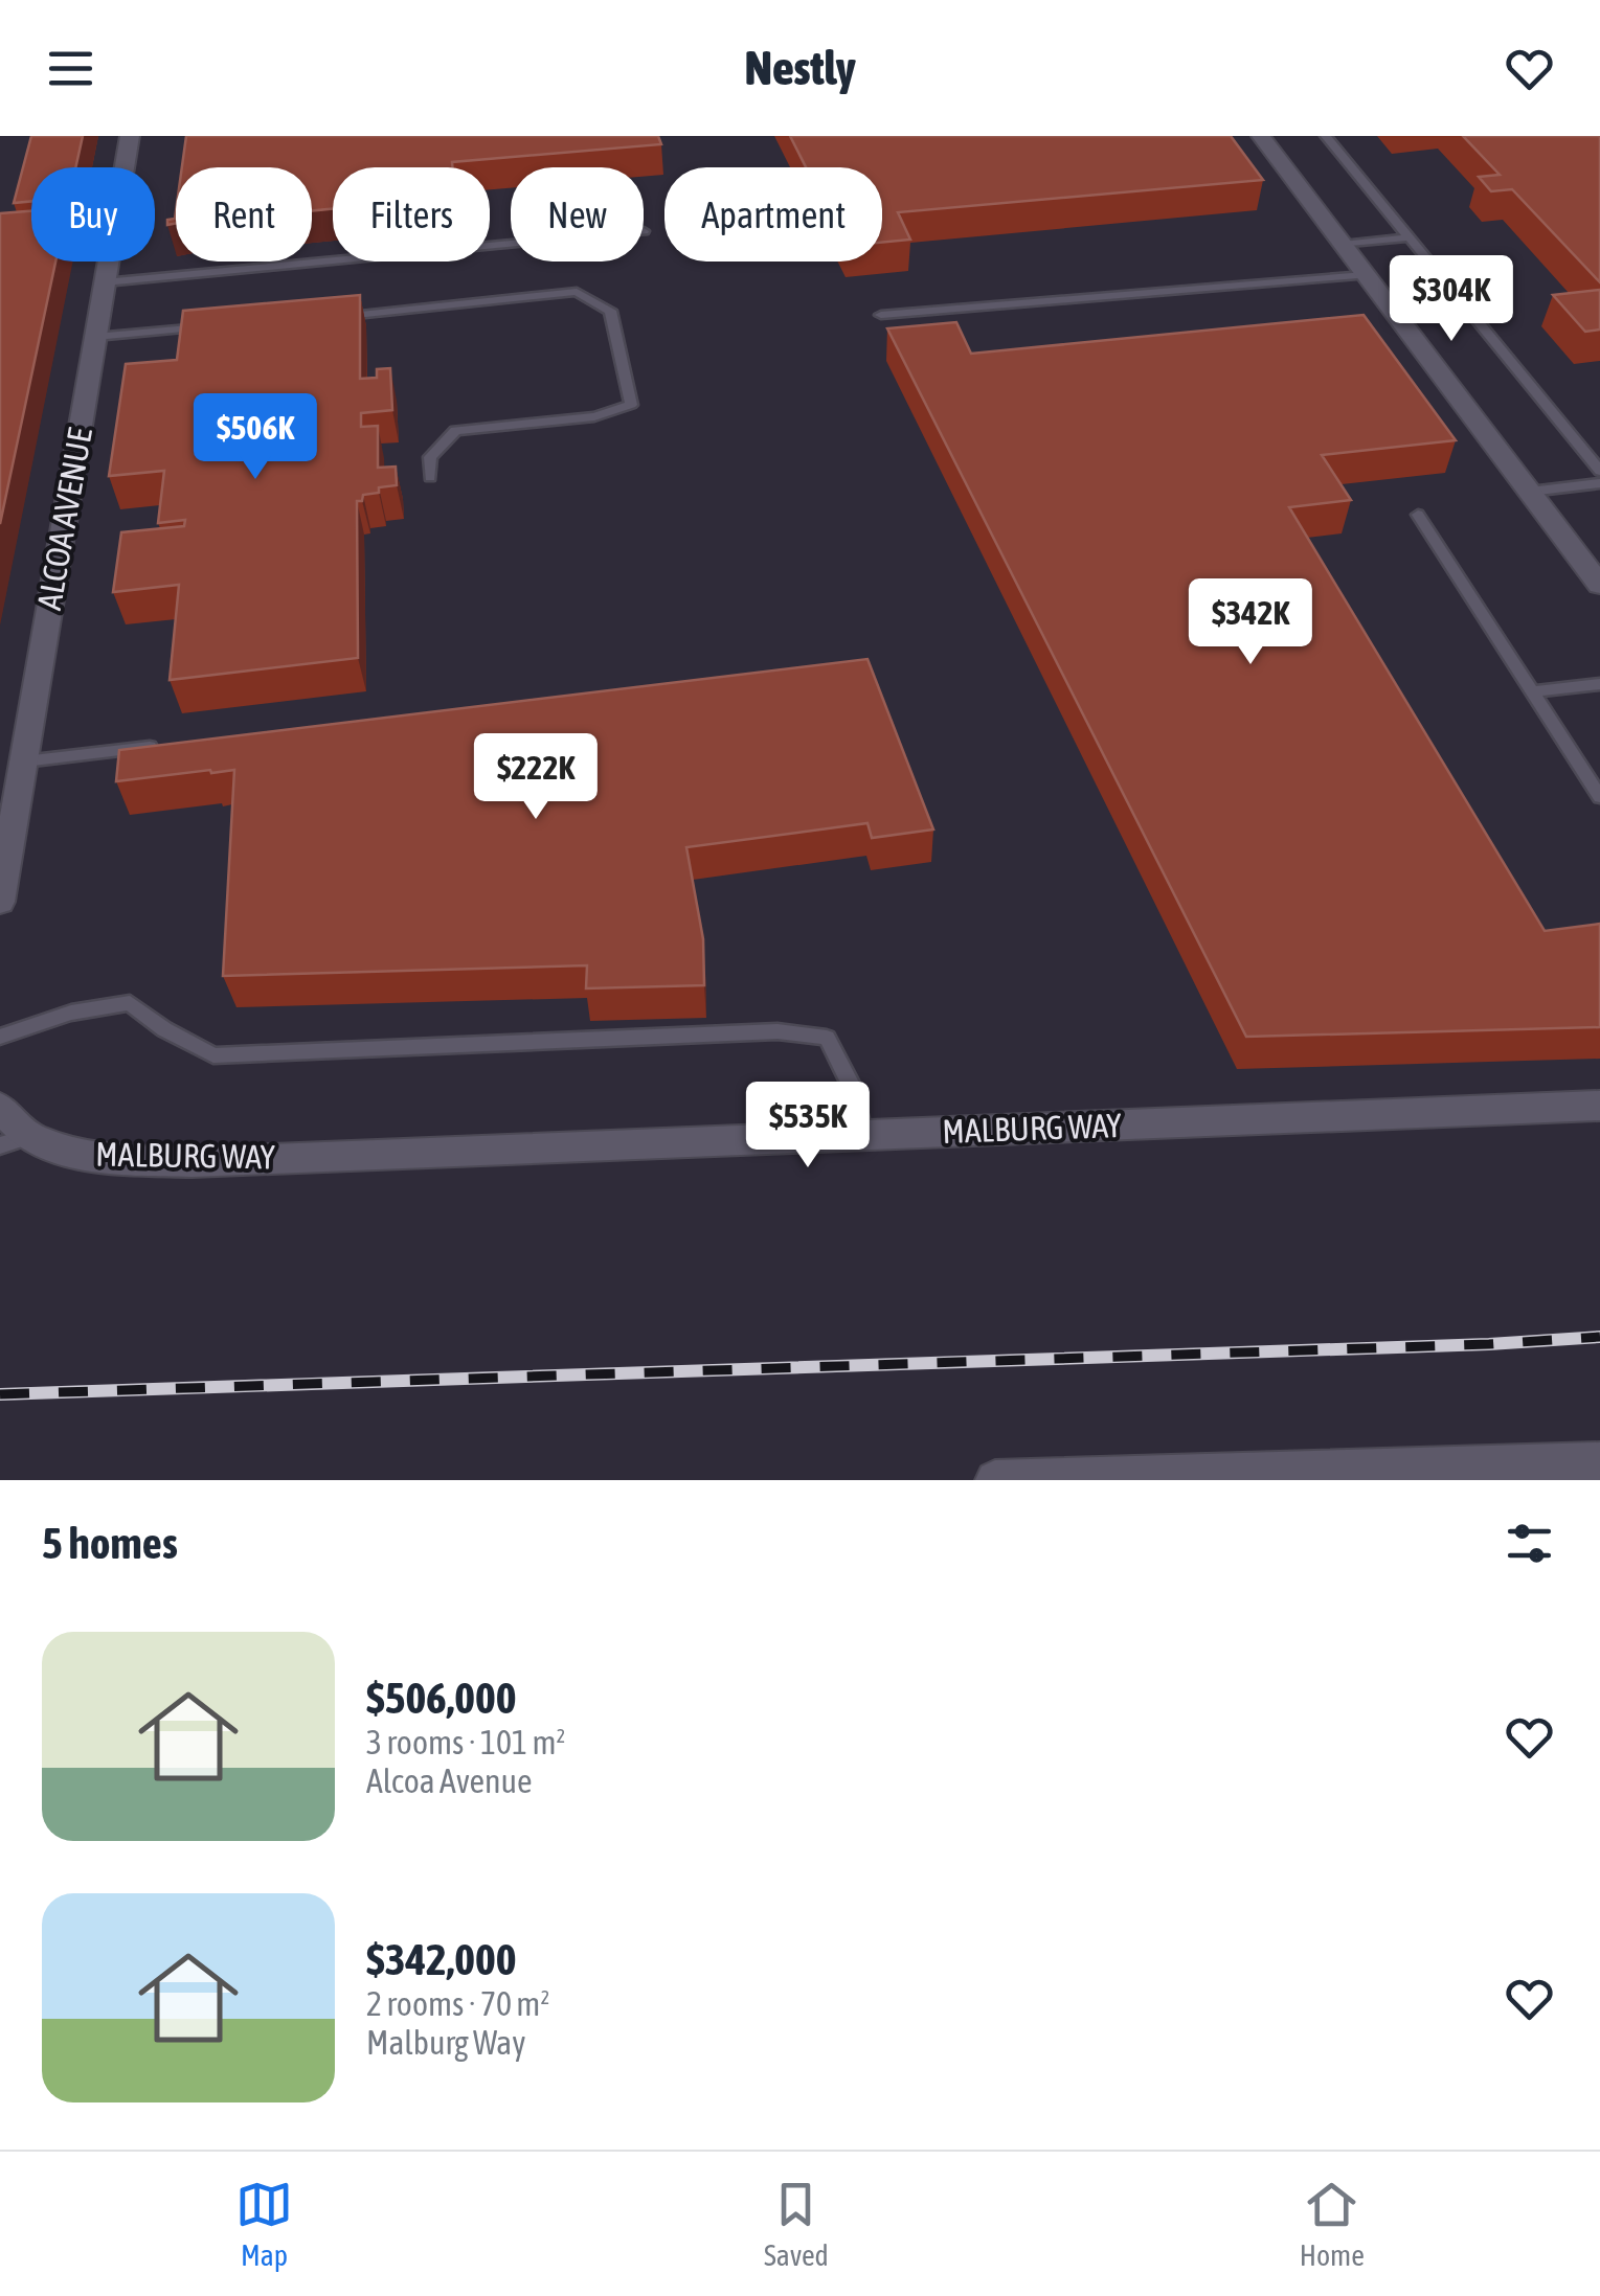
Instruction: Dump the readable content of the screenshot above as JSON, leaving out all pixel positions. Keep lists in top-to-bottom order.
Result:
{
  "streets": {
    "street": ["ALCOA AVENUE", "MALBURG WAY"]
  },
  "page": {
    "header": "Nestly",
    "chip": [
      "Buy",
      "Rent",
      "Filters",
      "New",
      "Apartment"
    ],
    "price": [
      "$304K",
      "$506K",
      "$342K",
      "$222K",
      "$535K"
    ],
    "heading": "5 homes",
    "list": [
      {
        "name": "$506,000",
        "note": "3 rooms · 101 m² · Alcoa Avenue"
      },
      {
        "name": "$342,000",
        "note": "2 rooms · 70 m² · Malburg Way"
      }
    ],
    "tabs": ["Map", "Saved", "Home"]
  }
}
